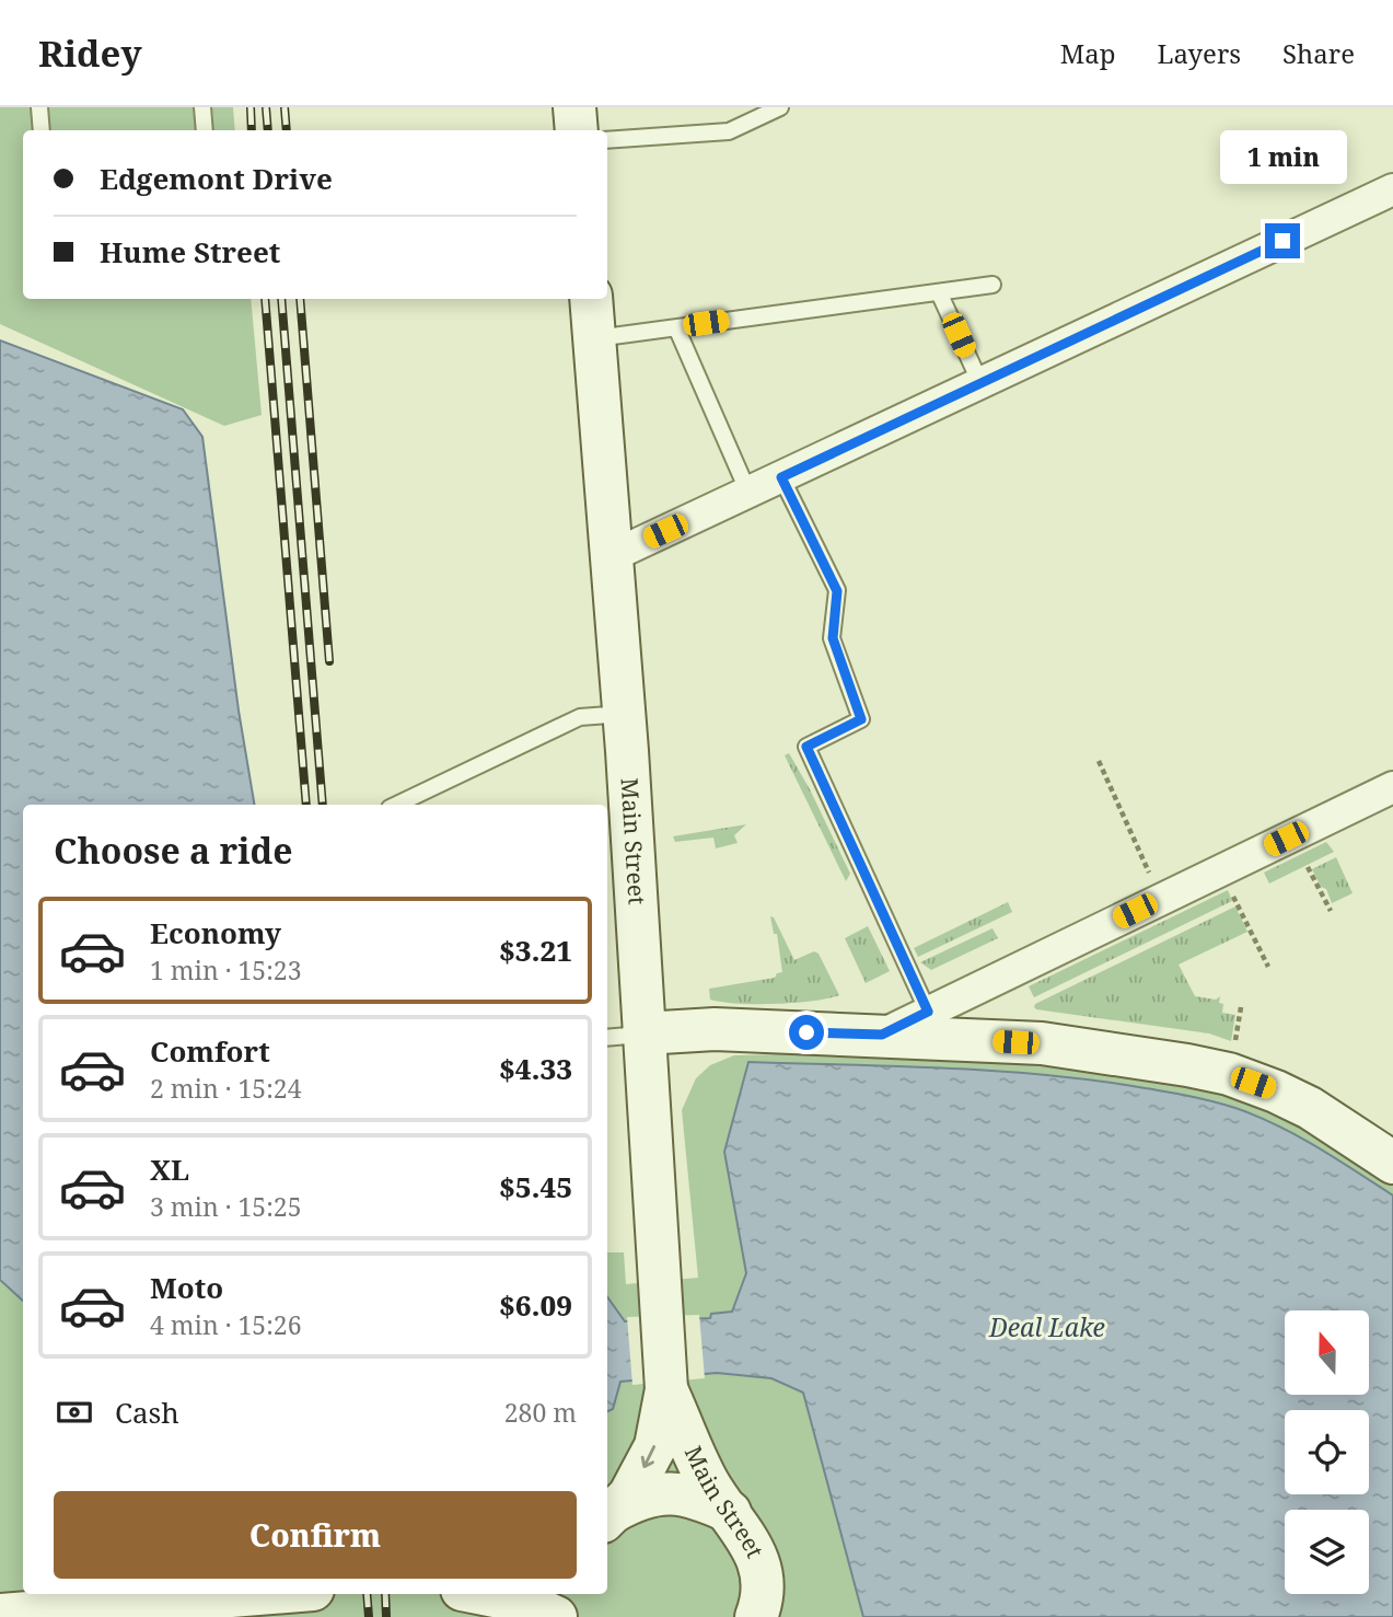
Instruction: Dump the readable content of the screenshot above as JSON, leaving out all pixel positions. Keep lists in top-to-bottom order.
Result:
{
  "streets": {
    "street": ["Main Street"]
  },
  "water": ["Deal Lake"],
  "north": "top",
  "page": {
    "header": "Ridey",
    "nav": ["Map", "Layers", "Share"],
    "bubble": "1 min",
    "banner": ["Edgemont Drive", "Hume Street"],
    "heading": "Choose a ride",
    "list": [
      {
        "name": "Economy",
        "note": "1 min · 15:23",
        "value": "$3.21"
      },
      {
        "name": "Comfort",
        "note": "2 min · 15:24",
        "value": "$4.33"
      },
      {
        "name": "XL",
        "note": "3 min · 15:25",
        "value": "$5.45"
      },
      {
        "name": "Moto",
        "note": "4 min · 15:26",
        "value": "$6.09"
      }
    ],
    "pay": ["Cash", "280 m"],
    "buttons": "Confirm"
  }
}
